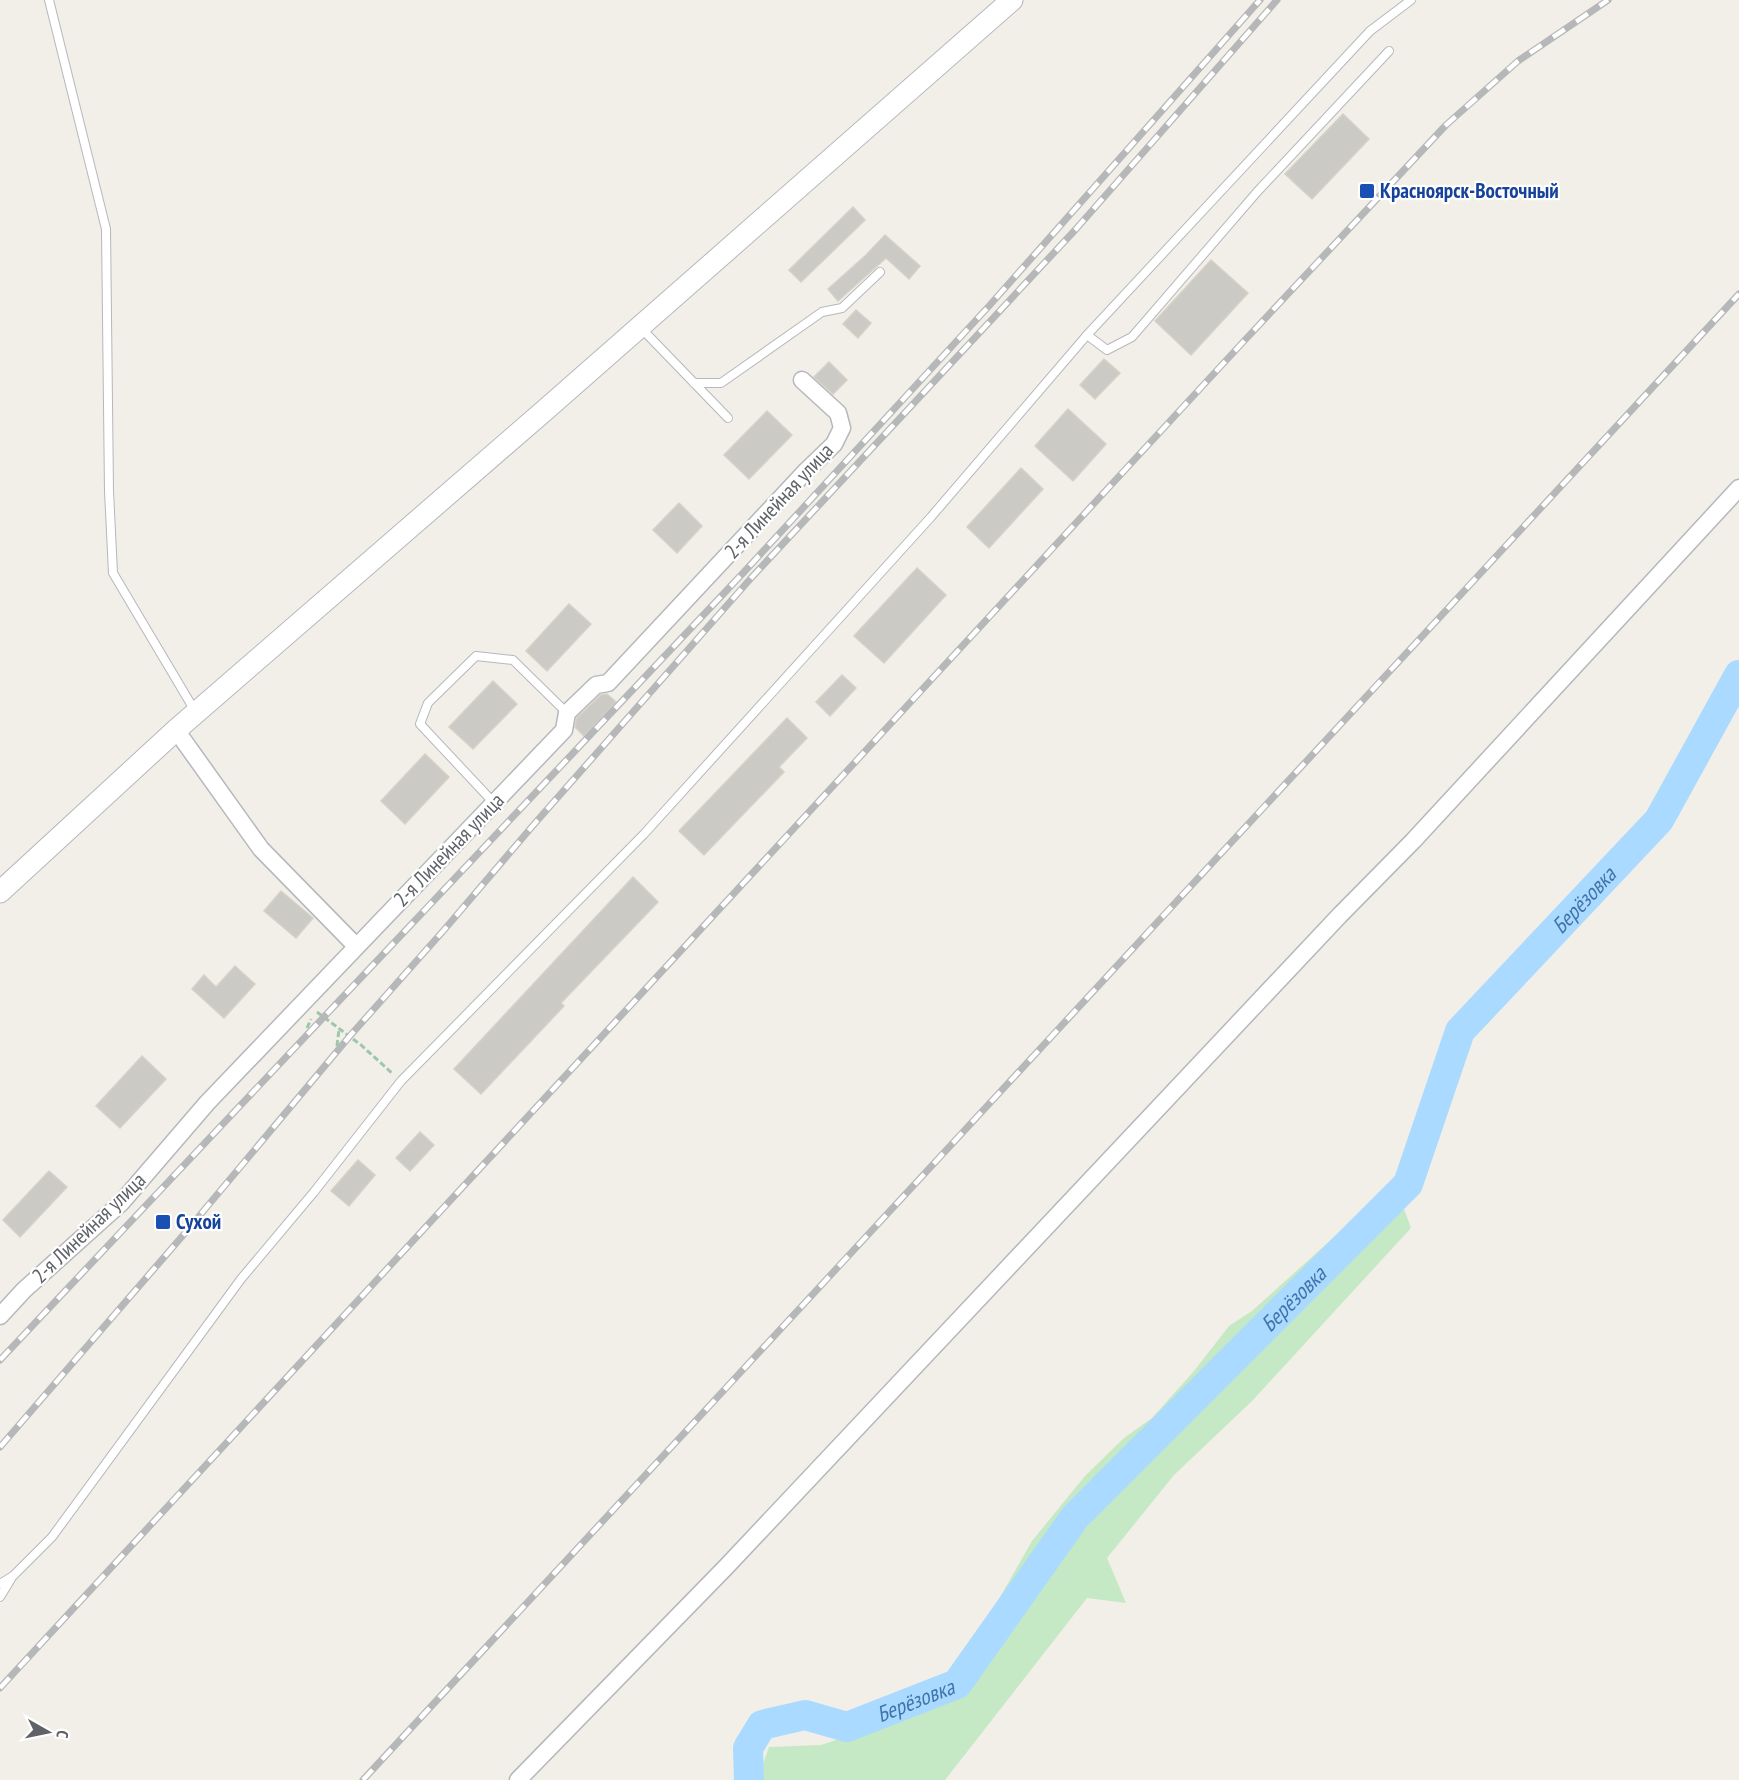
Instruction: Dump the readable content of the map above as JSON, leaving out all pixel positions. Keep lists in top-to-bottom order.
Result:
{
  "streets": {
    "street": ["2-я Линейная улица"]
  },
  "water": ["Берёзовка"],
  "places": {
    "transit": ["Красноярск-Восточный", "Сухой"]
  },
  "north": "right"
}
